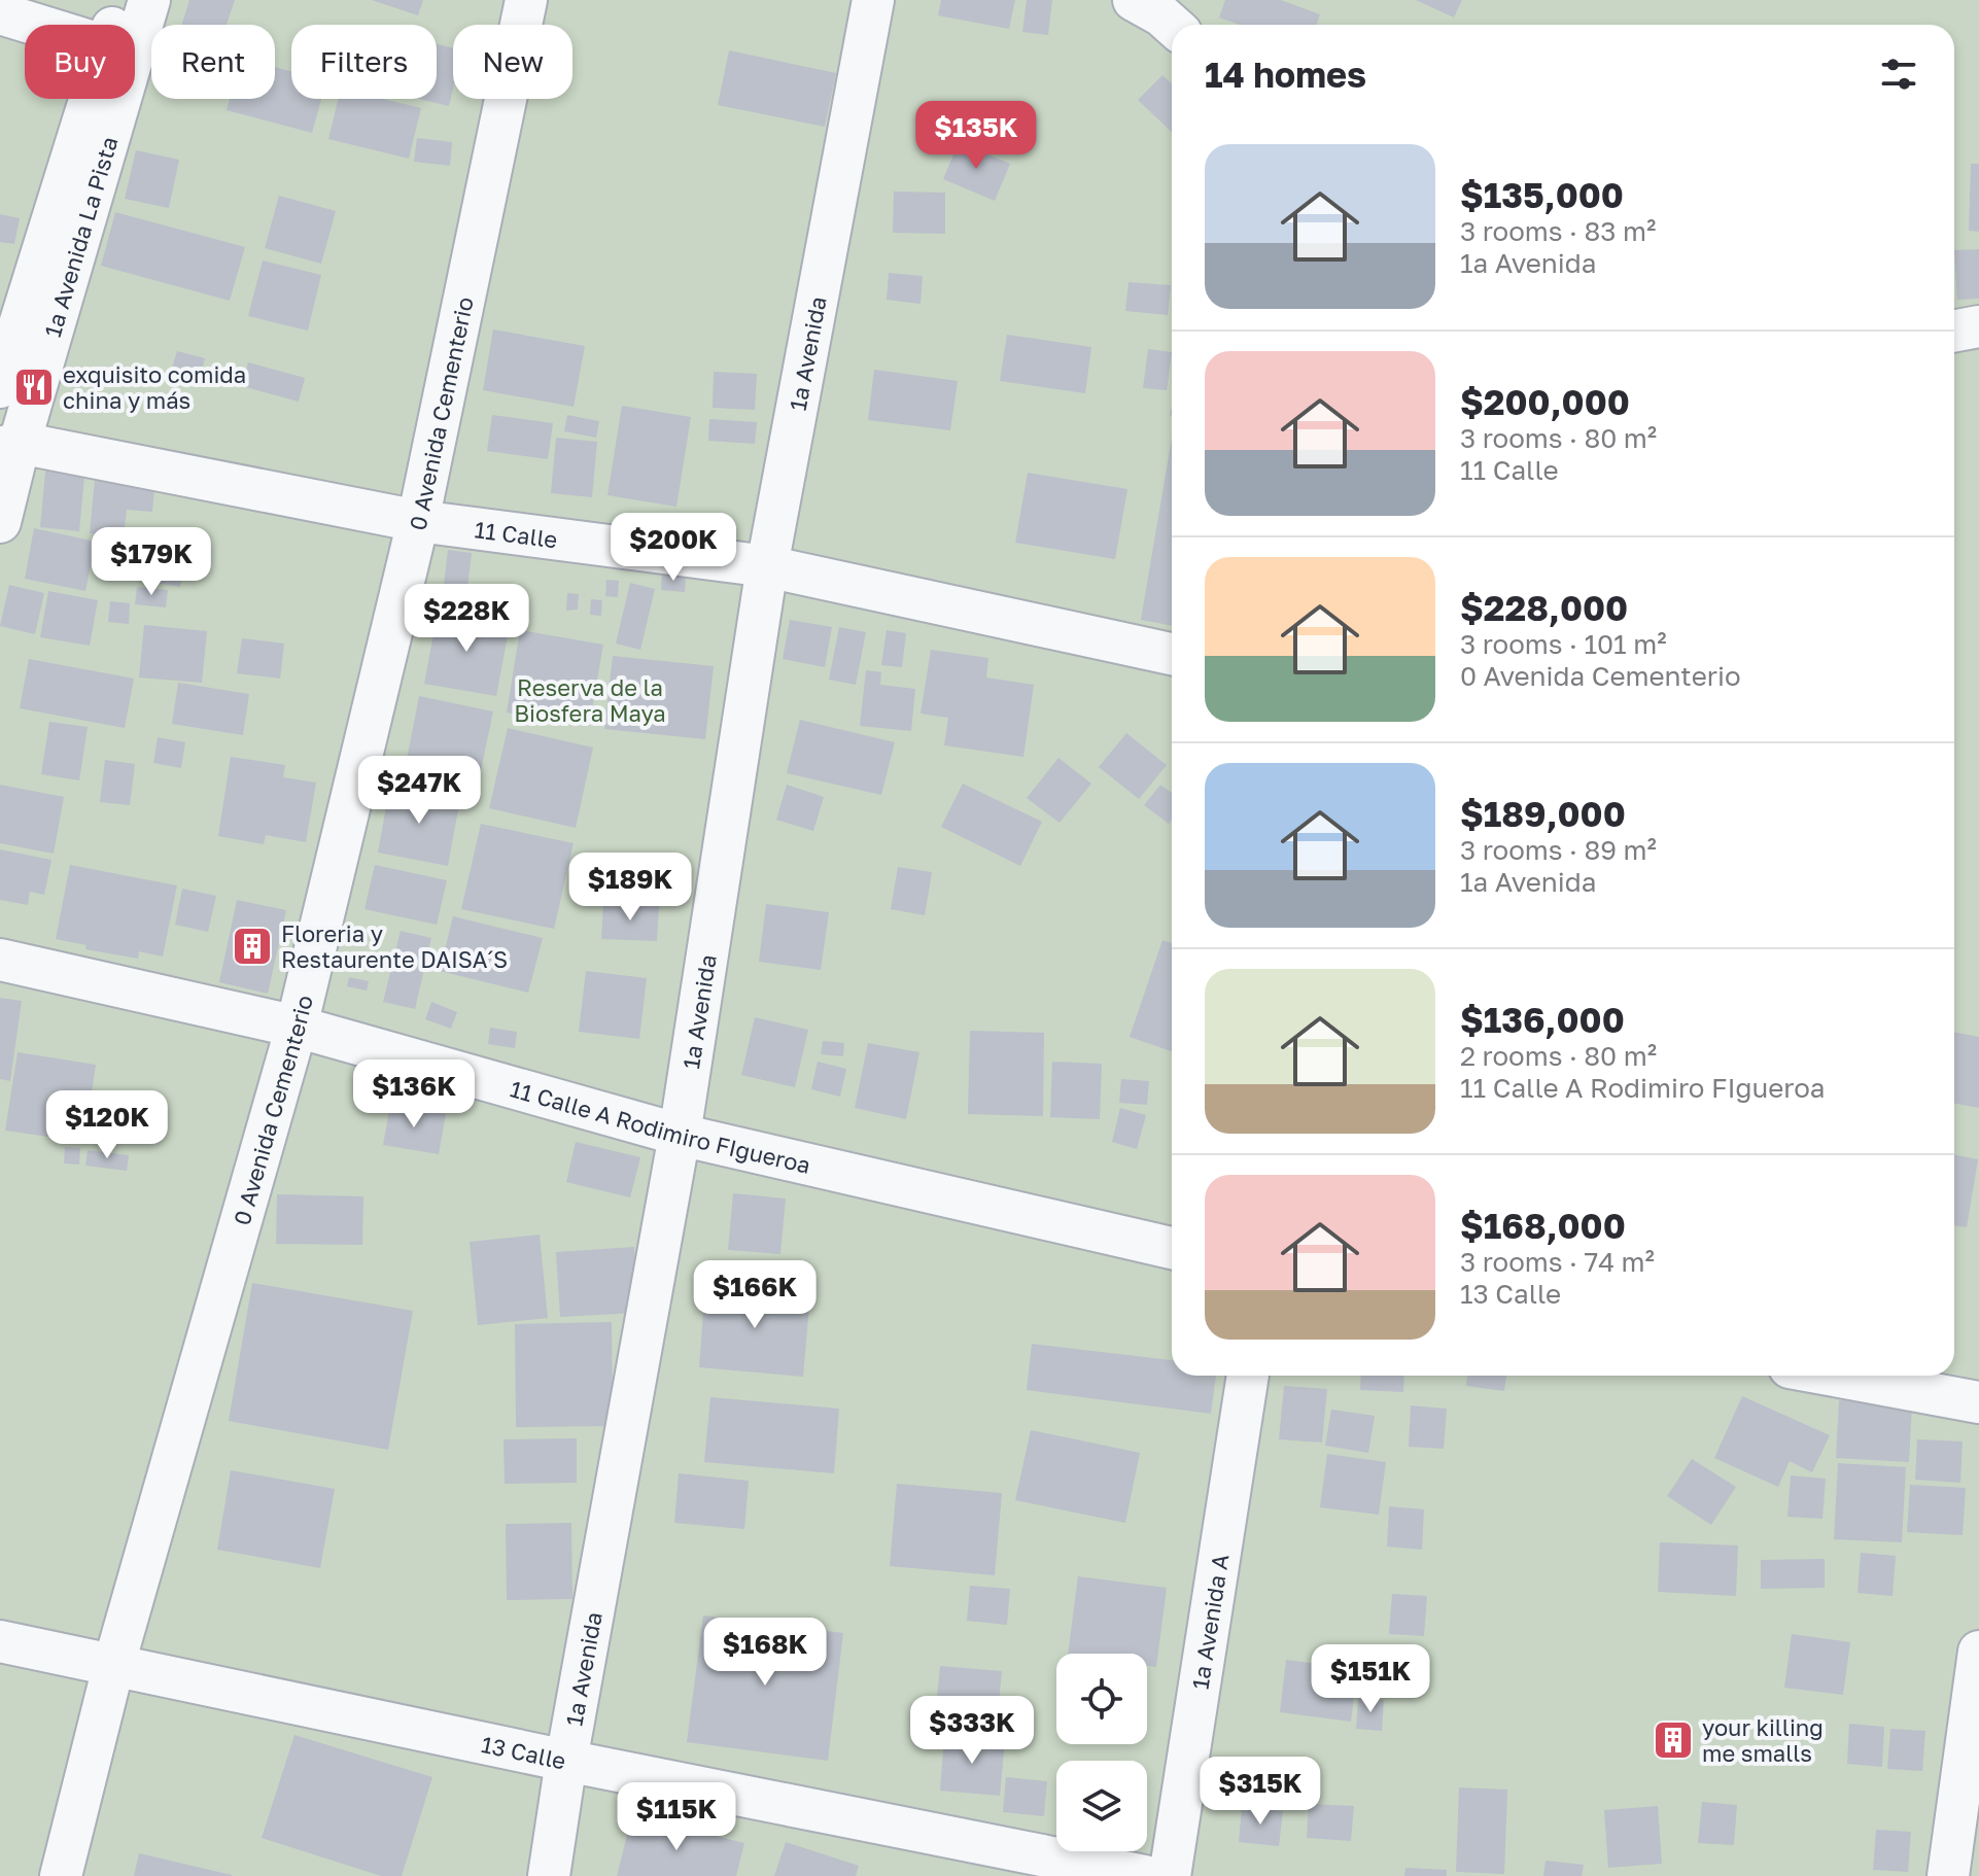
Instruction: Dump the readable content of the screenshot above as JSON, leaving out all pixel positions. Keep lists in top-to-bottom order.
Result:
{
  "streets": {
    "street": [
      "1a Avenida La Pista",
      "1a Avenida",
      "0 Avenida Cementerio",
      "11 Calle",
      "11 Calle A Rodimiro FIgueroa",
      "1a Avenida A",
      "13 Calle"
    ]
  },
  "crossings": [
    ["1a Avenida La Pista", "11 Calle"],
    ["1a Avenida", "11 Calle"],
    ["1a Avenida", "11 Calle A Rodimiro FIgueroa"],
    ["1a Avenida", "13 Calle"],
    ["0 Avenida Cementerio", "11 Calle"],
    ["0 Avenida Cementerio", "11 Calle A Rodimiro FIgueroa"],
    ["0 Avenida Cementerio", "13 Calle"]
  ],
  "parks": ["Reserva de la Biosfera Maya"],
  "places": {
    "restaurant": ["exquisito comida china y más"],
    "building": ["Floreria y Restaurente DAISA´S", "your killing me smalls"]
  },
  "page": {
    "chip": [
      "Buy",
      "Rent",
      "Filters",
      "New"
    ],
    "heading": "14 homes",
    "price": [
      "$135K",
      "$200K",
      "$179K",
      "$228K",
      "$247K",
      "$189K",
      "$136K",
      "$120K",
      "$166K",
      "$168K",
      "$151K",
      "$333K",
      "$315K",
      "$115K"
    ],
    "list": [
      {
        "name": "$135,000",
        "note": "3 rooms · 83 m² · 1a Avenida"
      },
      {
        "name": "$200,000",
        "note": "3 rooms · 80 m² · 11 Calle"
      },
      {
        "name": "$228,000",
        "note": "3 rooms · 101 m² · 0 Avenida Cementerio"
      },
      {
        "name": "$189,000",
        "note": "3 rooms · 89 m² · 1a Avenida"
      },
      {
        "name": "$136,000",
        "note": "2 rooms · 80 m² · 11 Calle A Rodimiro FIgueroa"
      },
      {
        "name": "$168,000",
        "note": "3 rooms · 74 m² · 13 Calle"
      }
    ]
  }
}
